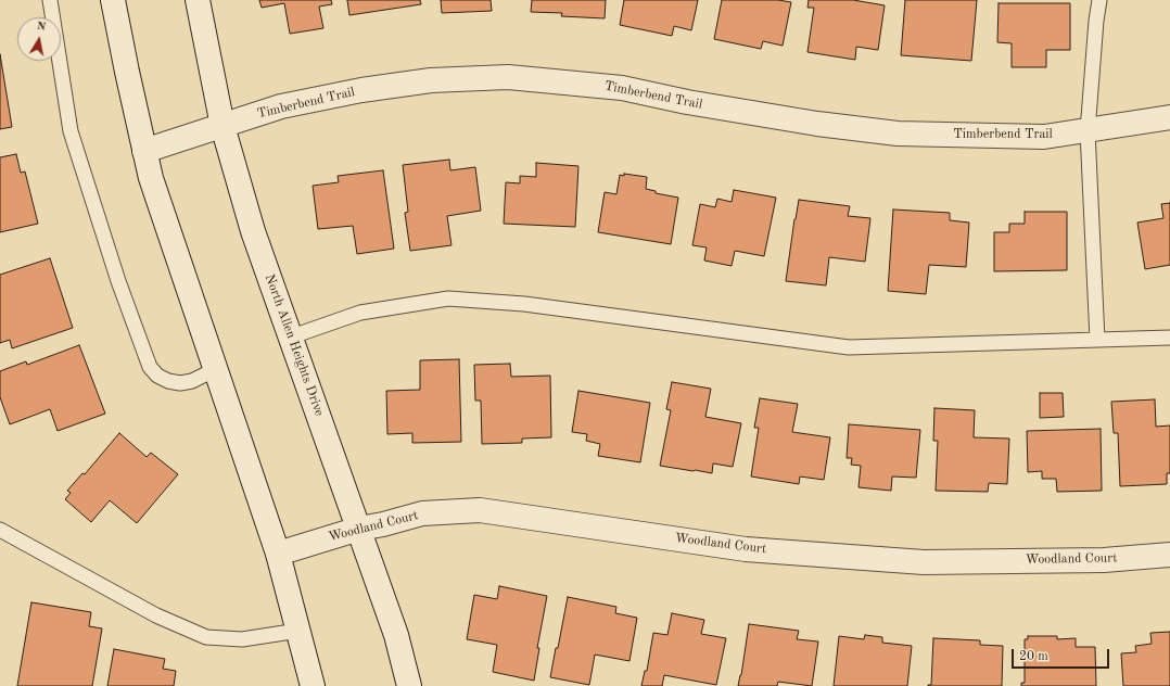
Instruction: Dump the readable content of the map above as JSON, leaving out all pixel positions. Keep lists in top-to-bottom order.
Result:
{
  "streets": {
    "street": ["Timberbend Trail", "North Allen Heights Drive", "Woodland Court"]
  },
  "crossings": [
    ["Timberbend Trail", "North Allen Heights Drive"],
    ["North Allen Heights Drive", "Woodland Court"]
  ],
  "scale_bar": "20 m",
  "north": "top"
}
